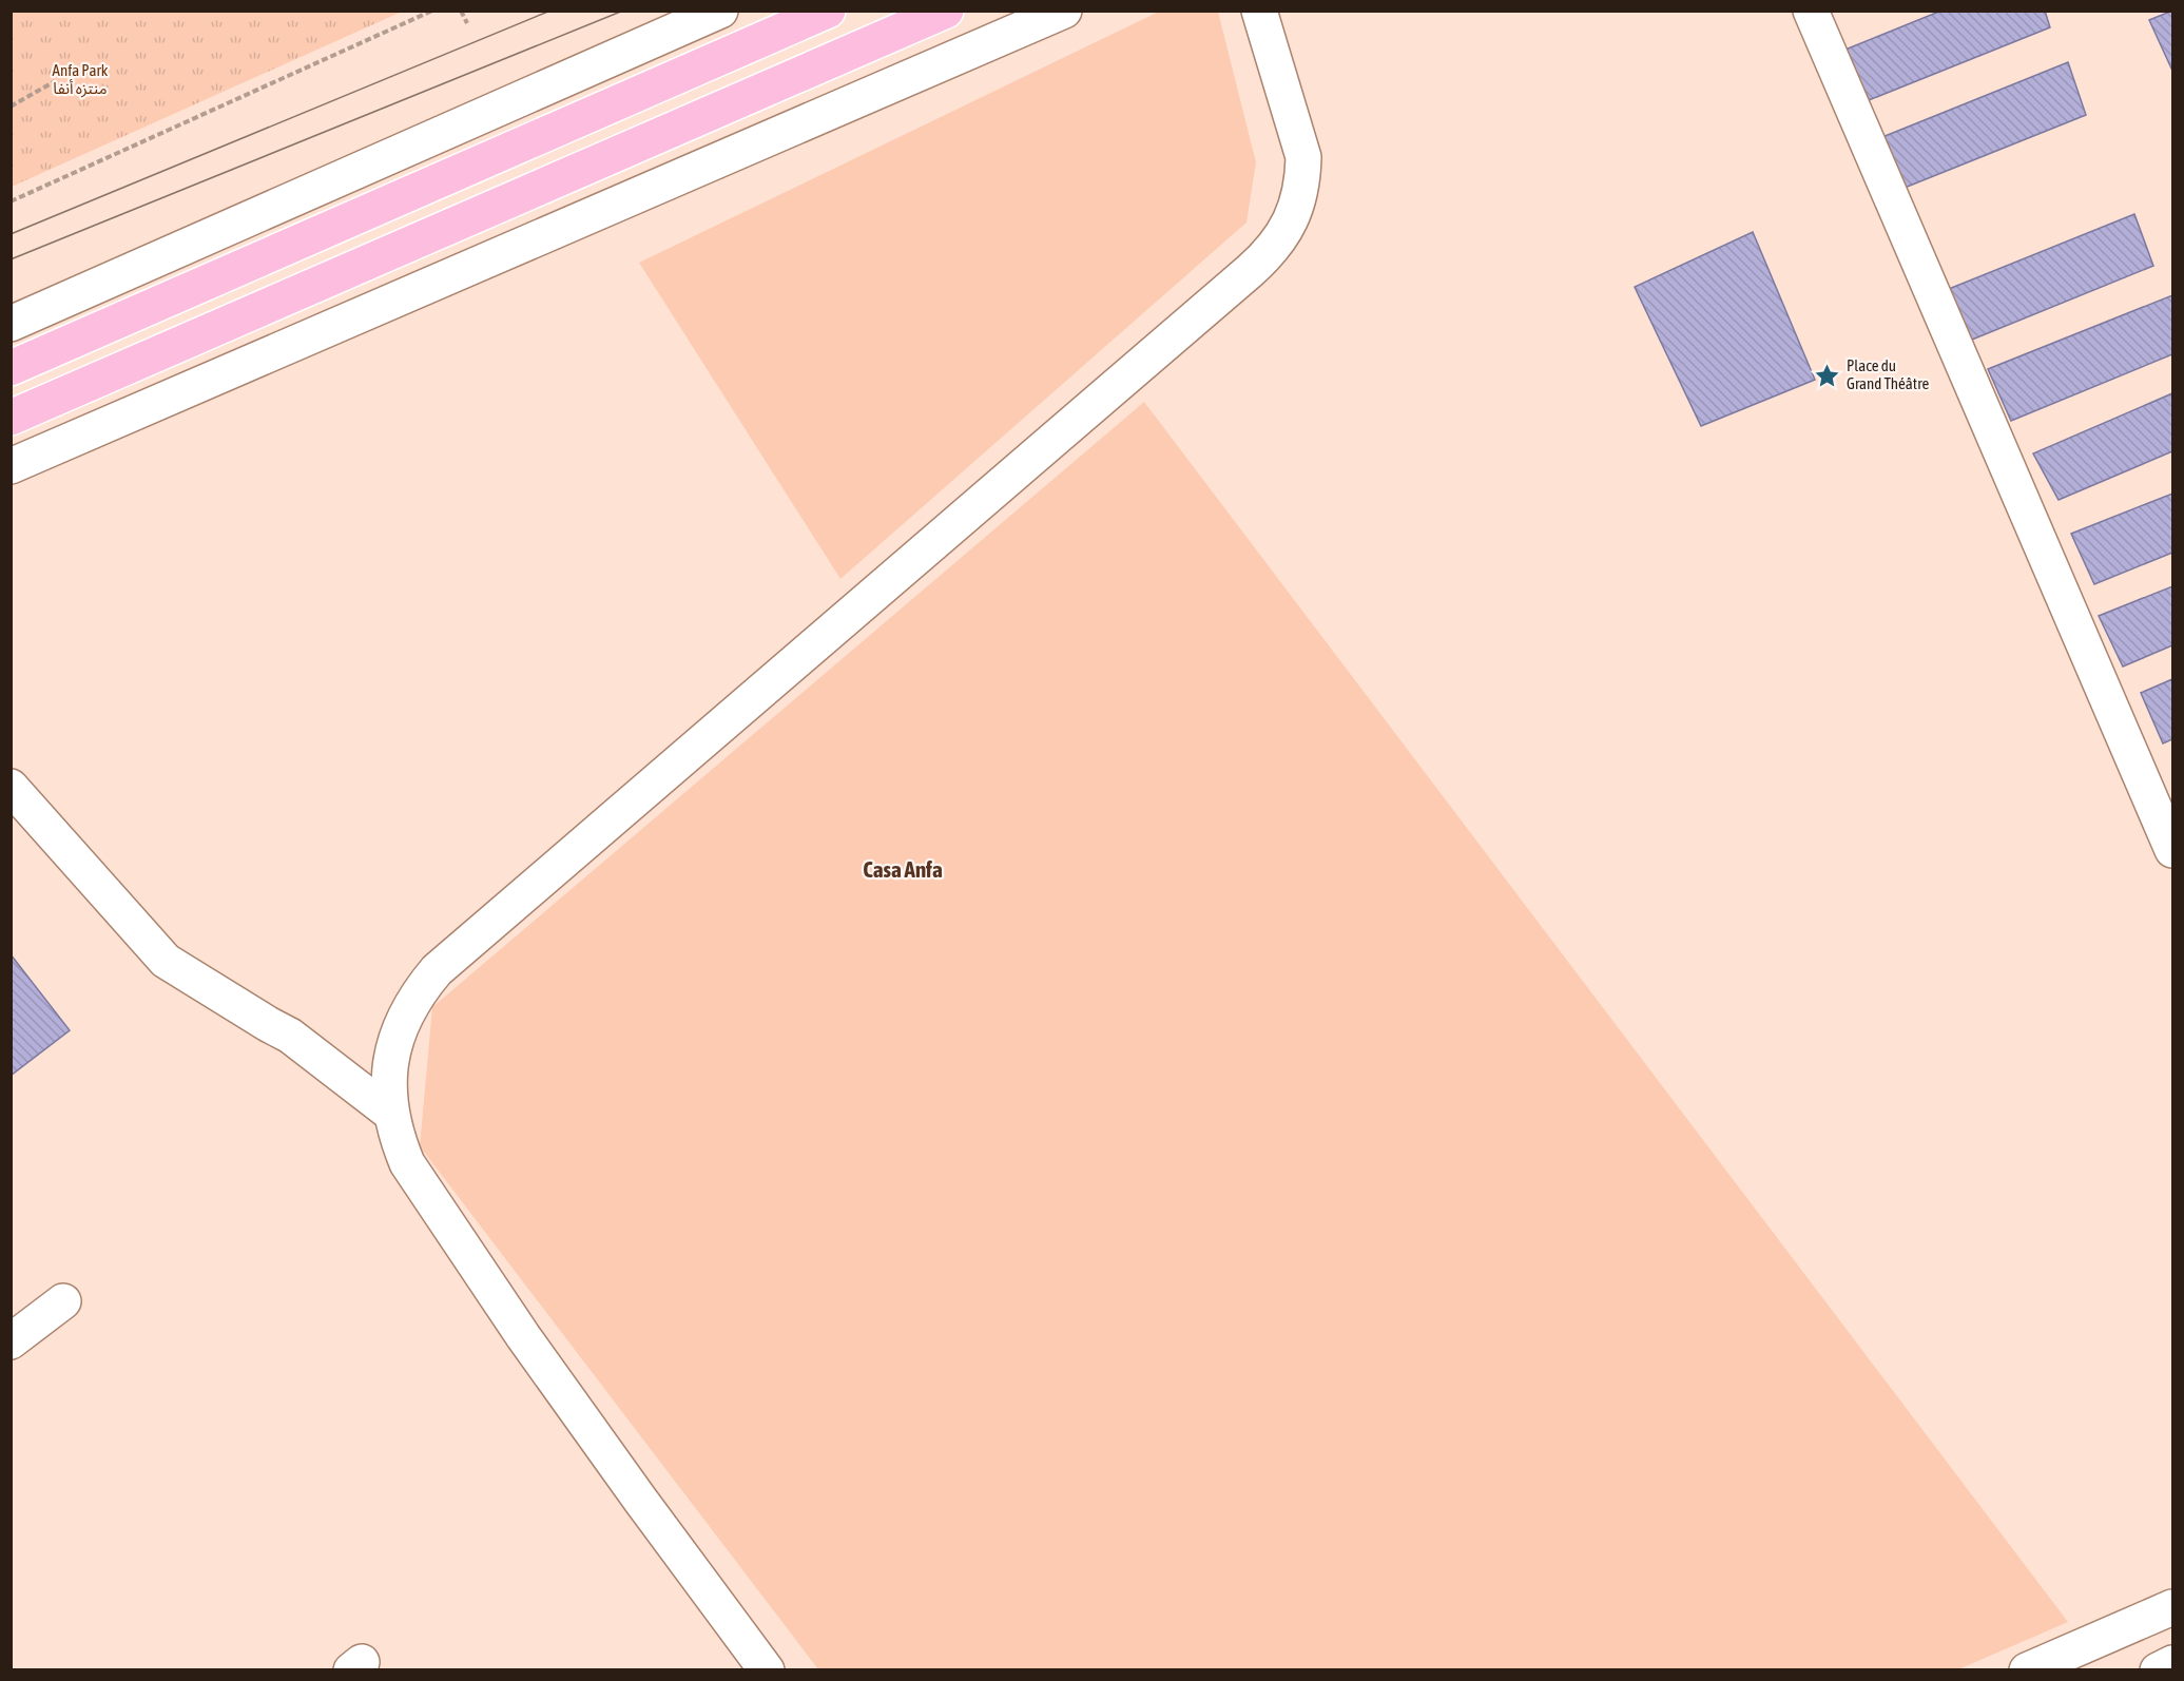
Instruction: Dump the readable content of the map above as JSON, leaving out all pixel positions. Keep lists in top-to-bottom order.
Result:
{
  "districts": ["Casa Anfa"],
  "parks": ["Anfa Park منتزه أنفا"],
  "places": {
    "place": ["Place du Grand Théâtre"]
  }
}
